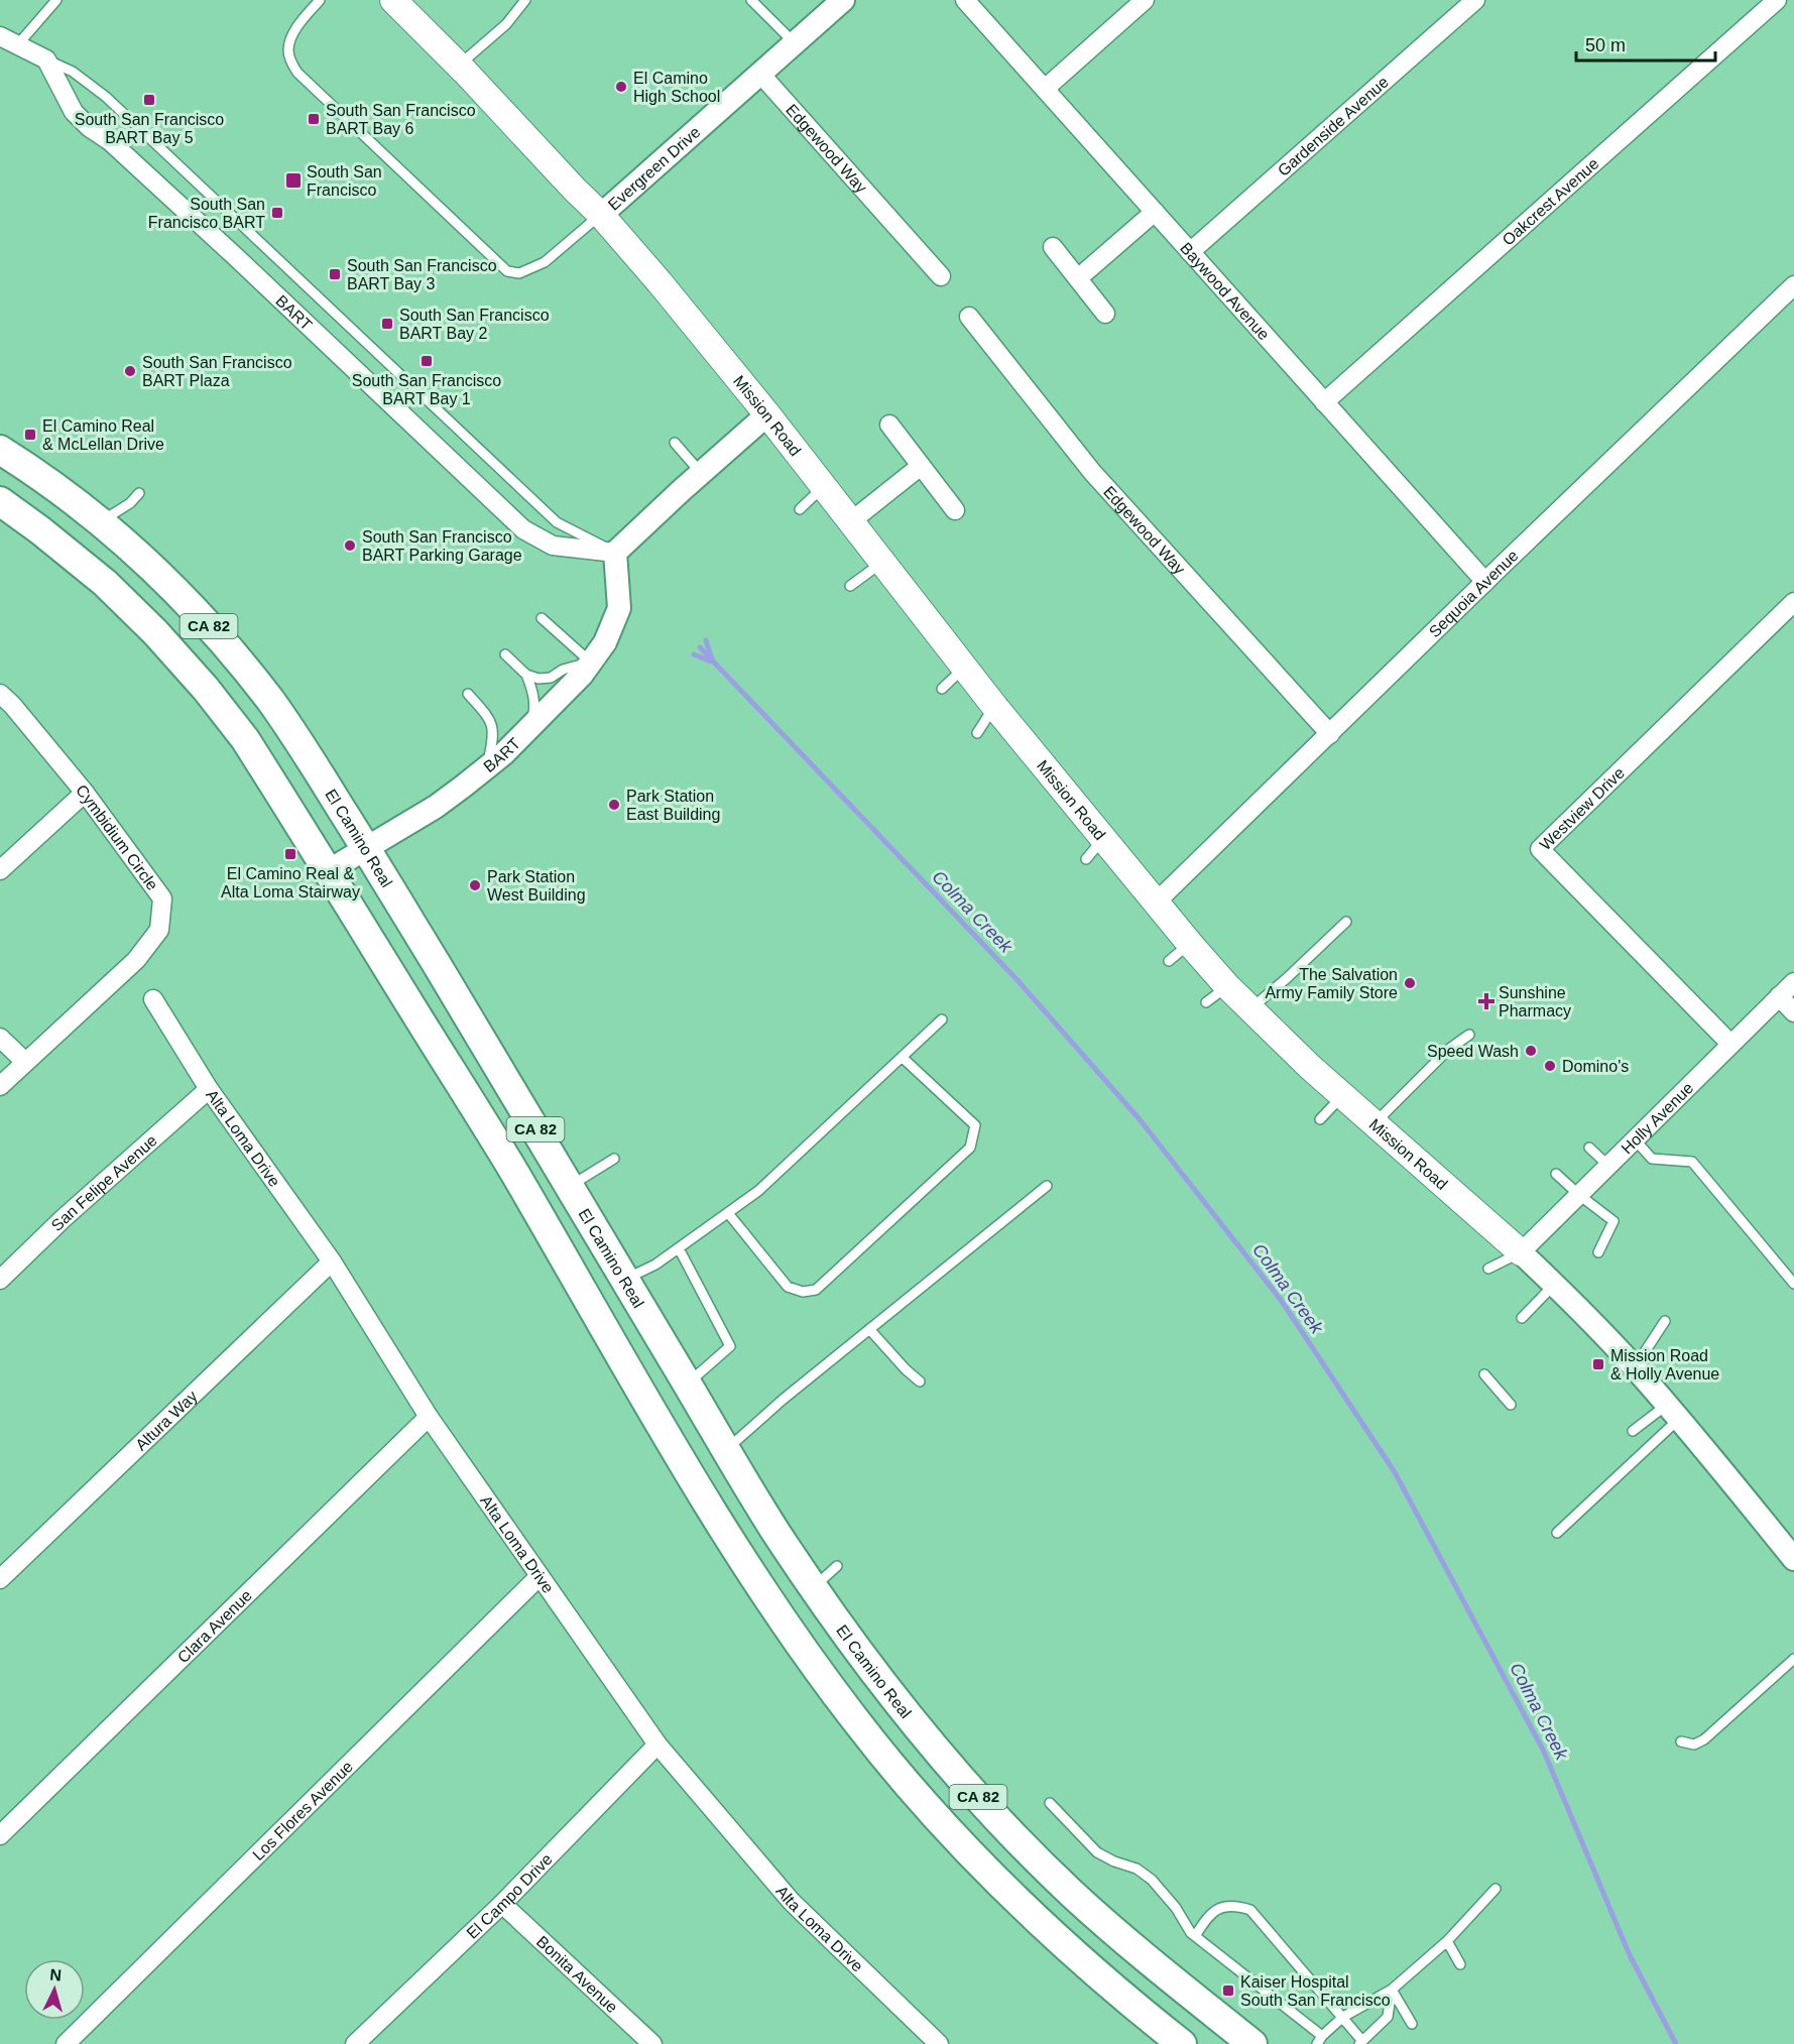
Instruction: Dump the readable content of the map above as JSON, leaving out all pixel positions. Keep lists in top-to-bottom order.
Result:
{
  "streets": {
    "main road": ["Mission Road", "CA 82", "El Camino Real"],
    "street": [
      "Gardenside Avenue",
      "Edgewood Way",
      "Evergreen Drive",
      "Oakcrest Avenue",
      "Baywood Avenue",
      "BART",
      "Sequoia Avenue",
      "Westview Drive",
      "Cymbidium Circle",
      "Holly Avenue",
      "Alta Loma Drive",
      "San Felipe Avenue",
      "Altura Way",
      "Clara Avenue",
      "Los Flores Avenue",
      "El Campo Drive",
      "Bonita Avenue"
    ]
  },
  "crossings": [
    ["Gardenside Avenue", "Baywood Avenue"],
    ["Edgewood Way", "Evergreen Drive"],
    ["Edgewood Way", "Sequoia Avenue"],
    ["Evergreen Drive", "Mission Road"],
    ["Oakcrest Avenue", "Baywood Avenue"],
    ["Baywood Avenue", "Sequoia Avenue"],
    ["BART", "CA 82"],
    ["BART", "El Camino Real"],
    ["Mission Road", "Sequoia Avenue"],
    ["Mission Road", "Holly Avenue"],
    ["Westview Drive", "Holly Avenue"],
    ["Alta Loma Drive", "San Felipe Avenue"],
    ["Alta Loma Drive", "Altura Way"],
    ["Alta Loma Drive", "Clara Avenue"],
    ["Alta Loma Drive", "Los Flores Avenue"],
    ["Alta Loma Drive", "El Campo Drive"],
    ["El Campo Drive", "Bonita Avenue"]
  ],
  "water": ["Colma Creek"],
  "places": {
    "other": [
      "El Camino High School",
      "South San Francisco BART Plaza",
      "South San Francisco BART Parking Garage",
      "Park Station East Building",
      "Park Station West Building",
      "The Salvation Army Family Store",
      "Speed Wash",
      "Domino's"
    ],
    "transit": [
      "South San Francisco BART Bay 5",
      "South San Francisco BART Bay 6",
      "South San Francisco",
      "South San Francisco BART",
      "South San Francisco BART Bay 3",
      "South San Francisco BART Bay 2",
      "South San Francisco BART Bay 1",
      "El Camino Real & McLellan Drive",
      "El Camino Real & Alta Loma Stairway",
      "Mission Road & Holly Avenue",
      "Kaiser Hospital South San Francisco"
    ],
    "health": ["Sunshine Pharmacy"]
  },
  "scale_bar": "50 m",
  "north": "top"
}
